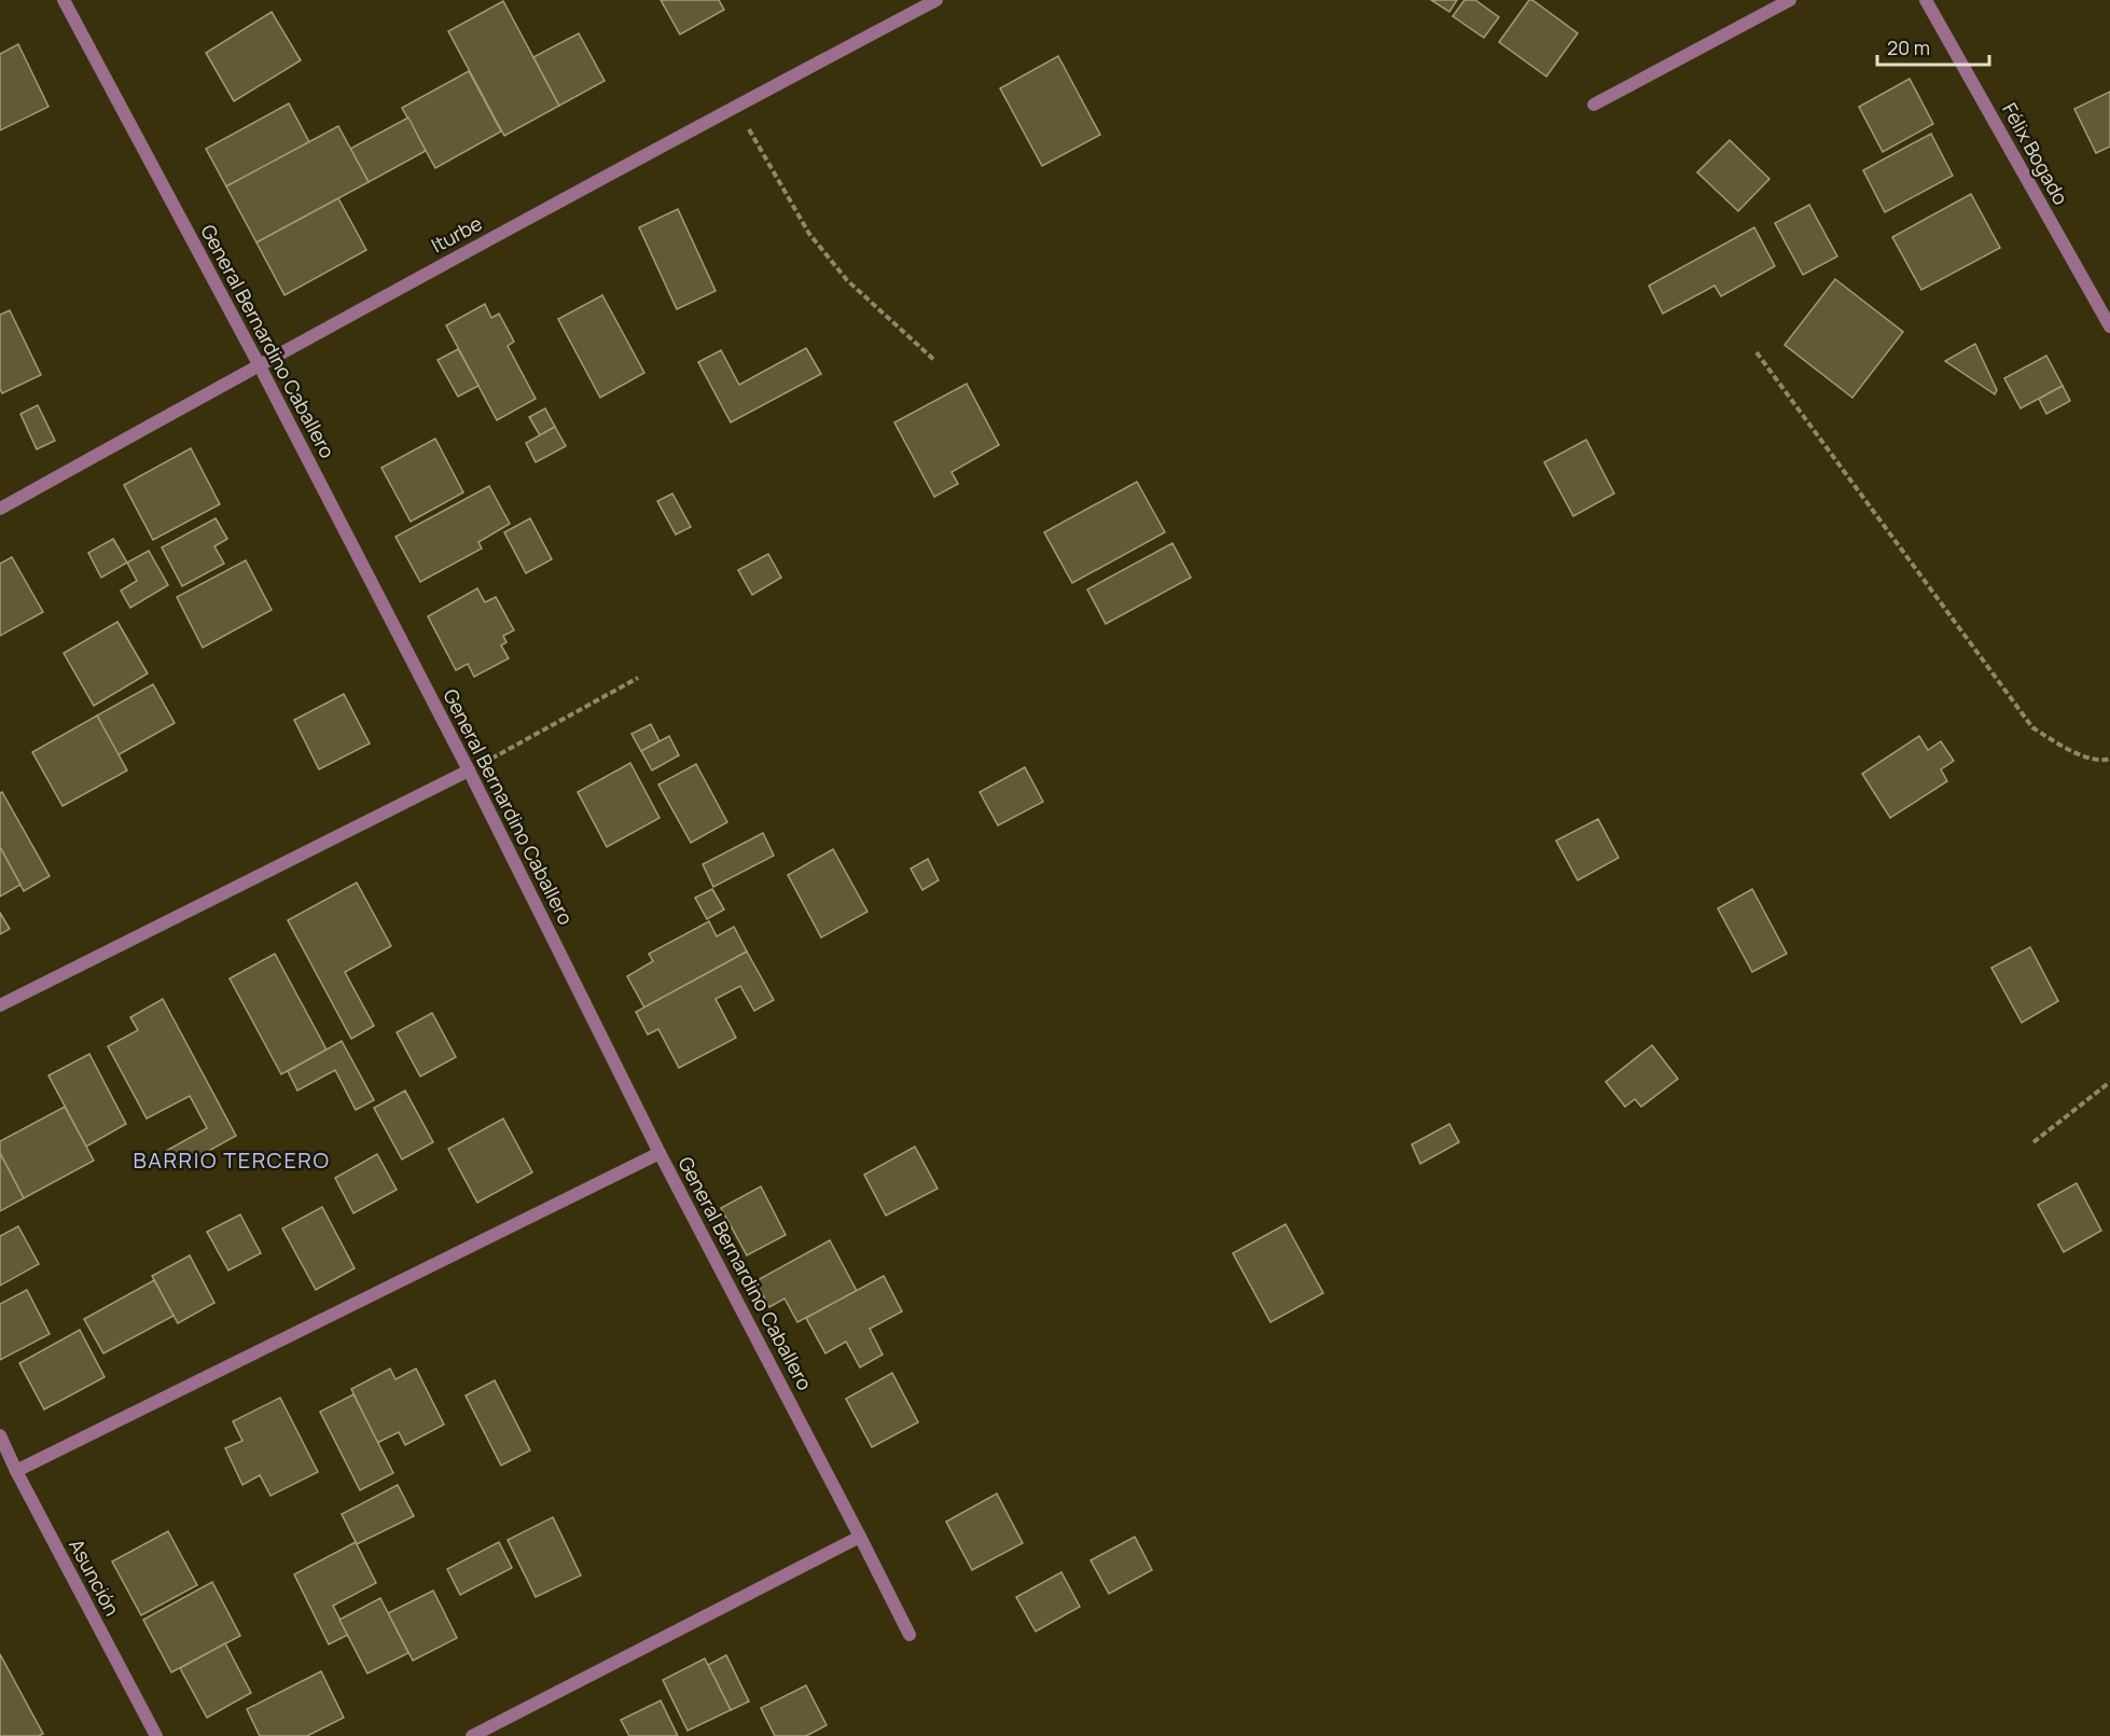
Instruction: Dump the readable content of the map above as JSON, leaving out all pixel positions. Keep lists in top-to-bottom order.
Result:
{
  "streets": {
    "street": [
      "Félix Bogado",
      "Iturbe",
      "General Bernardino Caballero",
      "Asunción"
    ]
  },
  "crossings": [
    ["Iturbe", "General Bernardino Caballero"]
  ],
  "districts": ["BARRIO TERCERO"],
  "scale_bar": "20 m"
}
